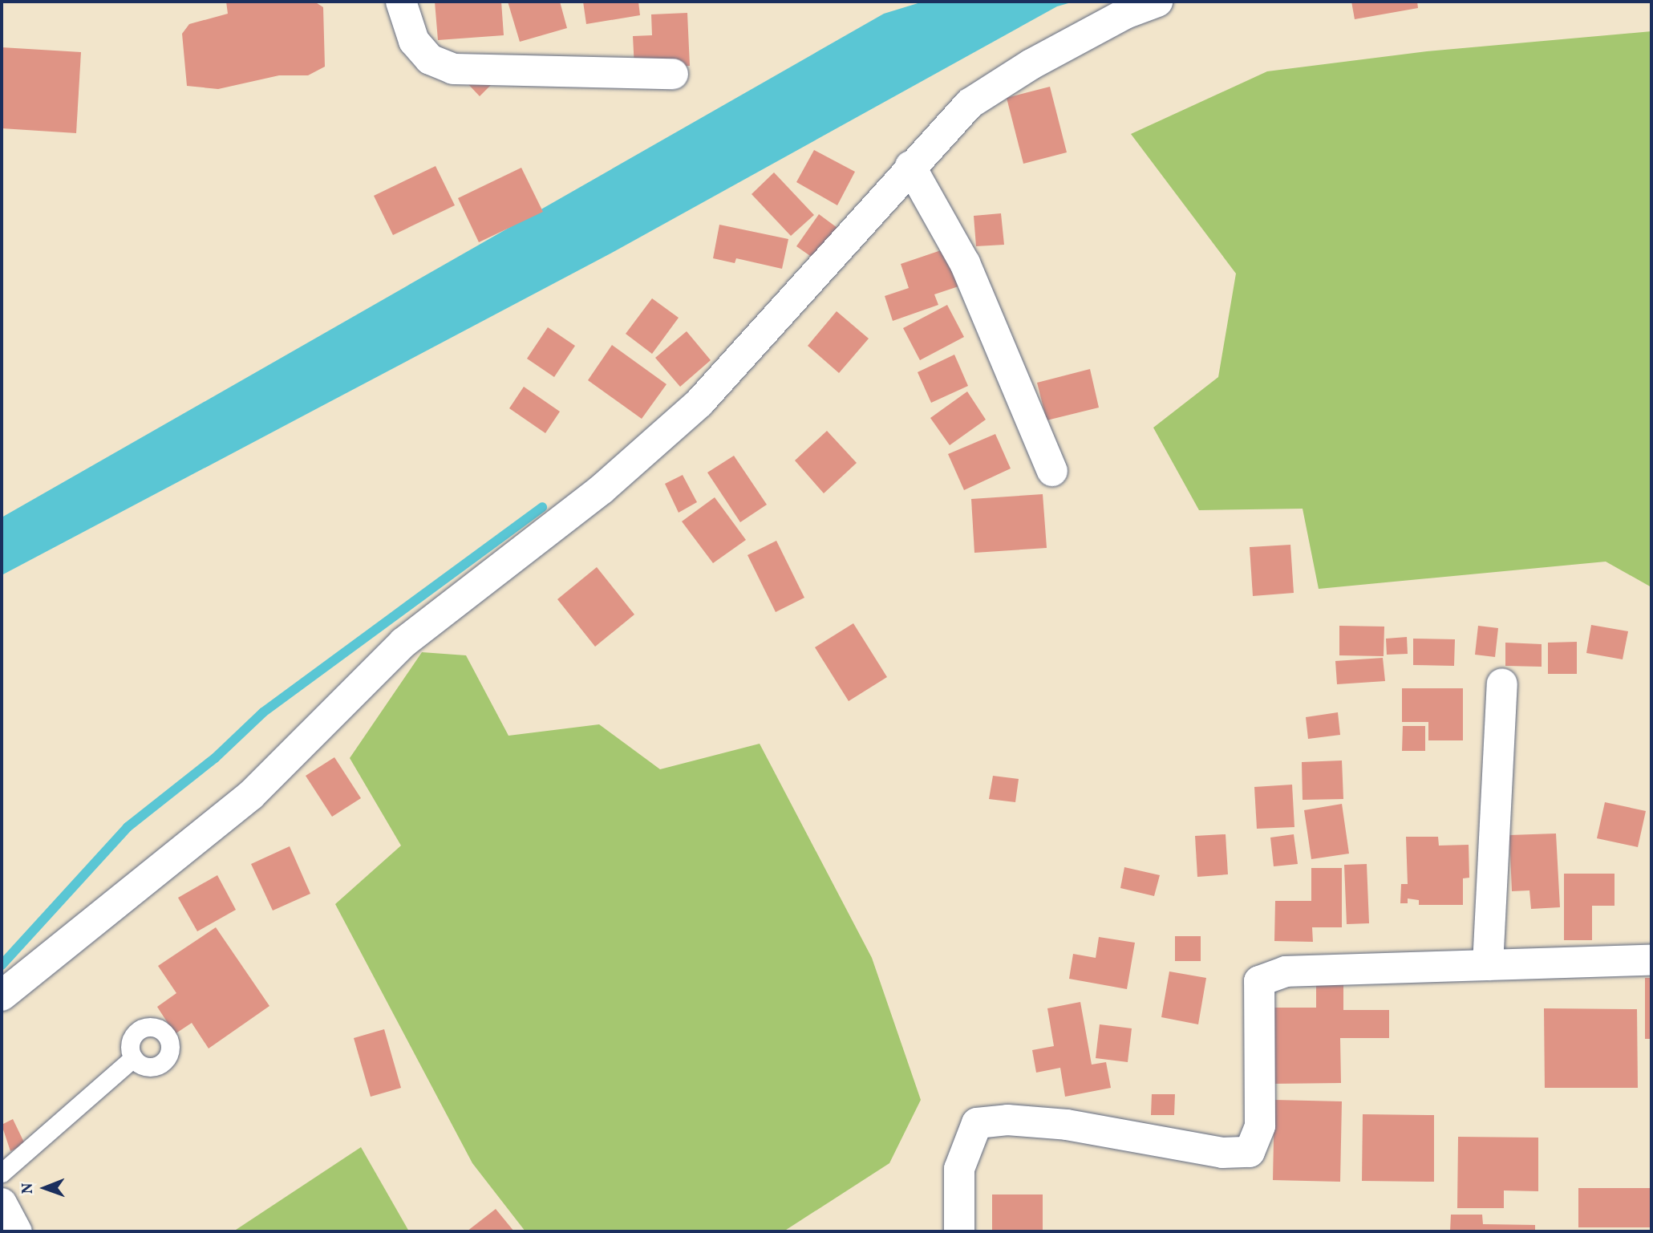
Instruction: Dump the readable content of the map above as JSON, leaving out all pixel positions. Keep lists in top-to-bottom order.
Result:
{
  "north": "left"
}
